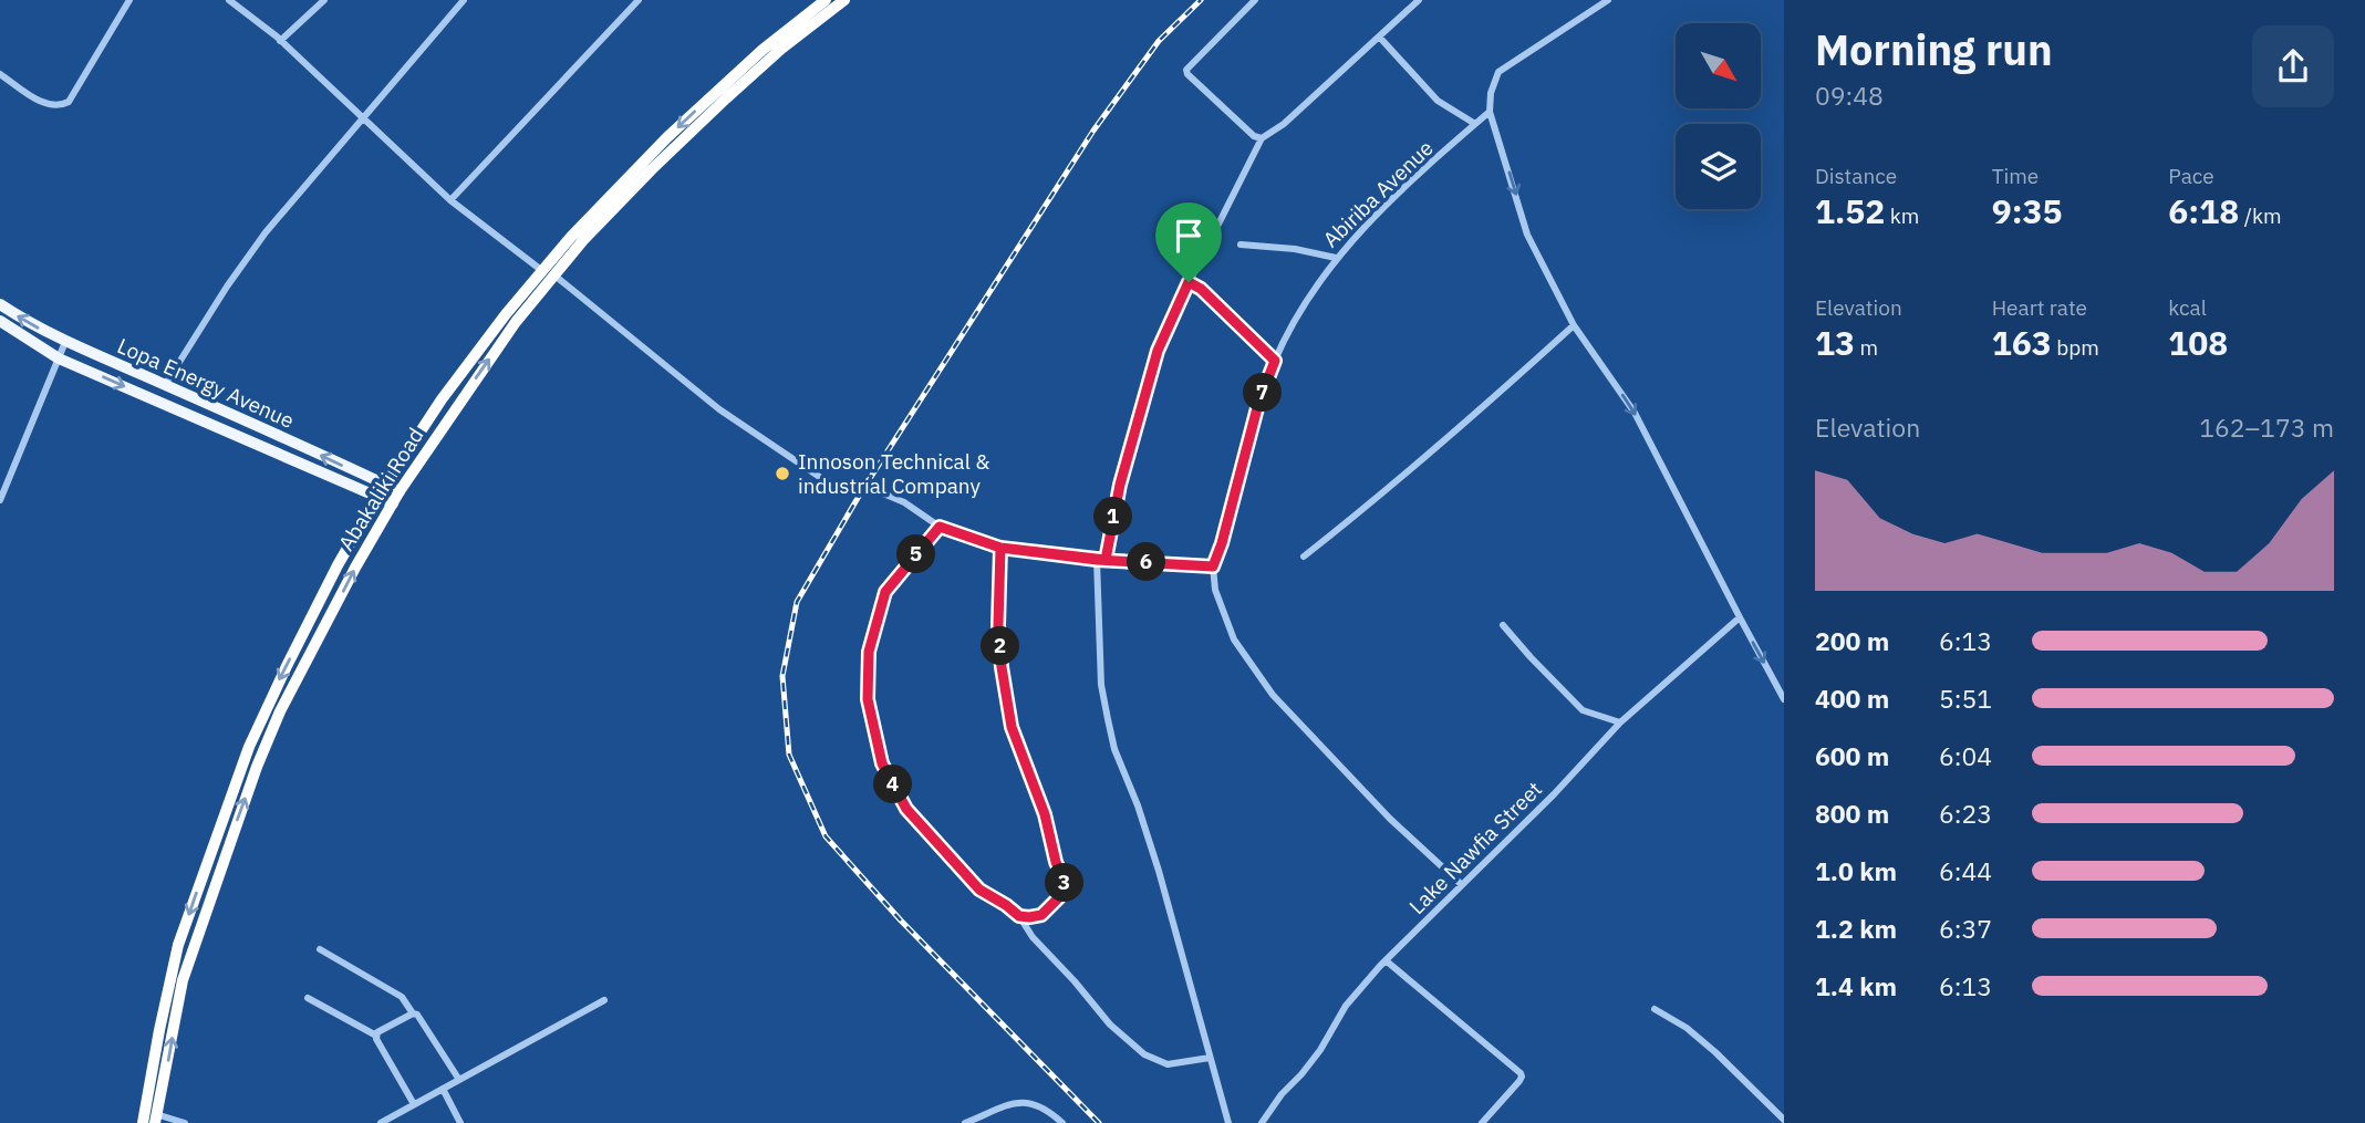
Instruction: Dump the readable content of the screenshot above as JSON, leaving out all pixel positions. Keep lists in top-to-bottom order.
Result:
{
  "streets": {
    "highway": ["Abakaliki Road"],
    "main road": ["Lopa Energy Avenue"],
    "street": ["Abiriba Avenue", "Lake Nawfia Street"]
  },
  "crossings": [
    ["Lopa Energy Avenue", "Abakaliki Road"]
  ],
  "places": ["Innoson Technical & industrial Company"],
  "north": "bottom right",
  "page": {
    "heading": ["Morning run", "09:48"],
    "stats": [
      ["Distance", "1.52 km"],
      ["Time", "9:35"],
      ["Pace", "6:18 /km"],
      ["Elevation", "13 m"],
      ["Heart rate", "163 bpm"],
      ["kcal", "108"]
    ],
    "pins": [
      "7",
      "1",
      "5",
      "6",
      "2",
      "4",
      "3"
    ],
    "chart": ["Elevation", "162–173 m"],
    "list": [
      {
        "name": "200 m",
        "note": "6:13"
      },
      {
        "name": "400 m",
        "note": "5:51"
      },
      {
        "name": "600 m",
        "note": "6:04"
      },
      {
        "name": "800 m",
        "note": "6:23"
      },
      {
        "name": "1.0 km",
        "note": "6:44"
      },
      {
        "name": "1.2 km",
        "note": "6:37"
      },
      {
        "name": "1.4 km",
        "note": "6:13"
      }
    ]
  }
}
